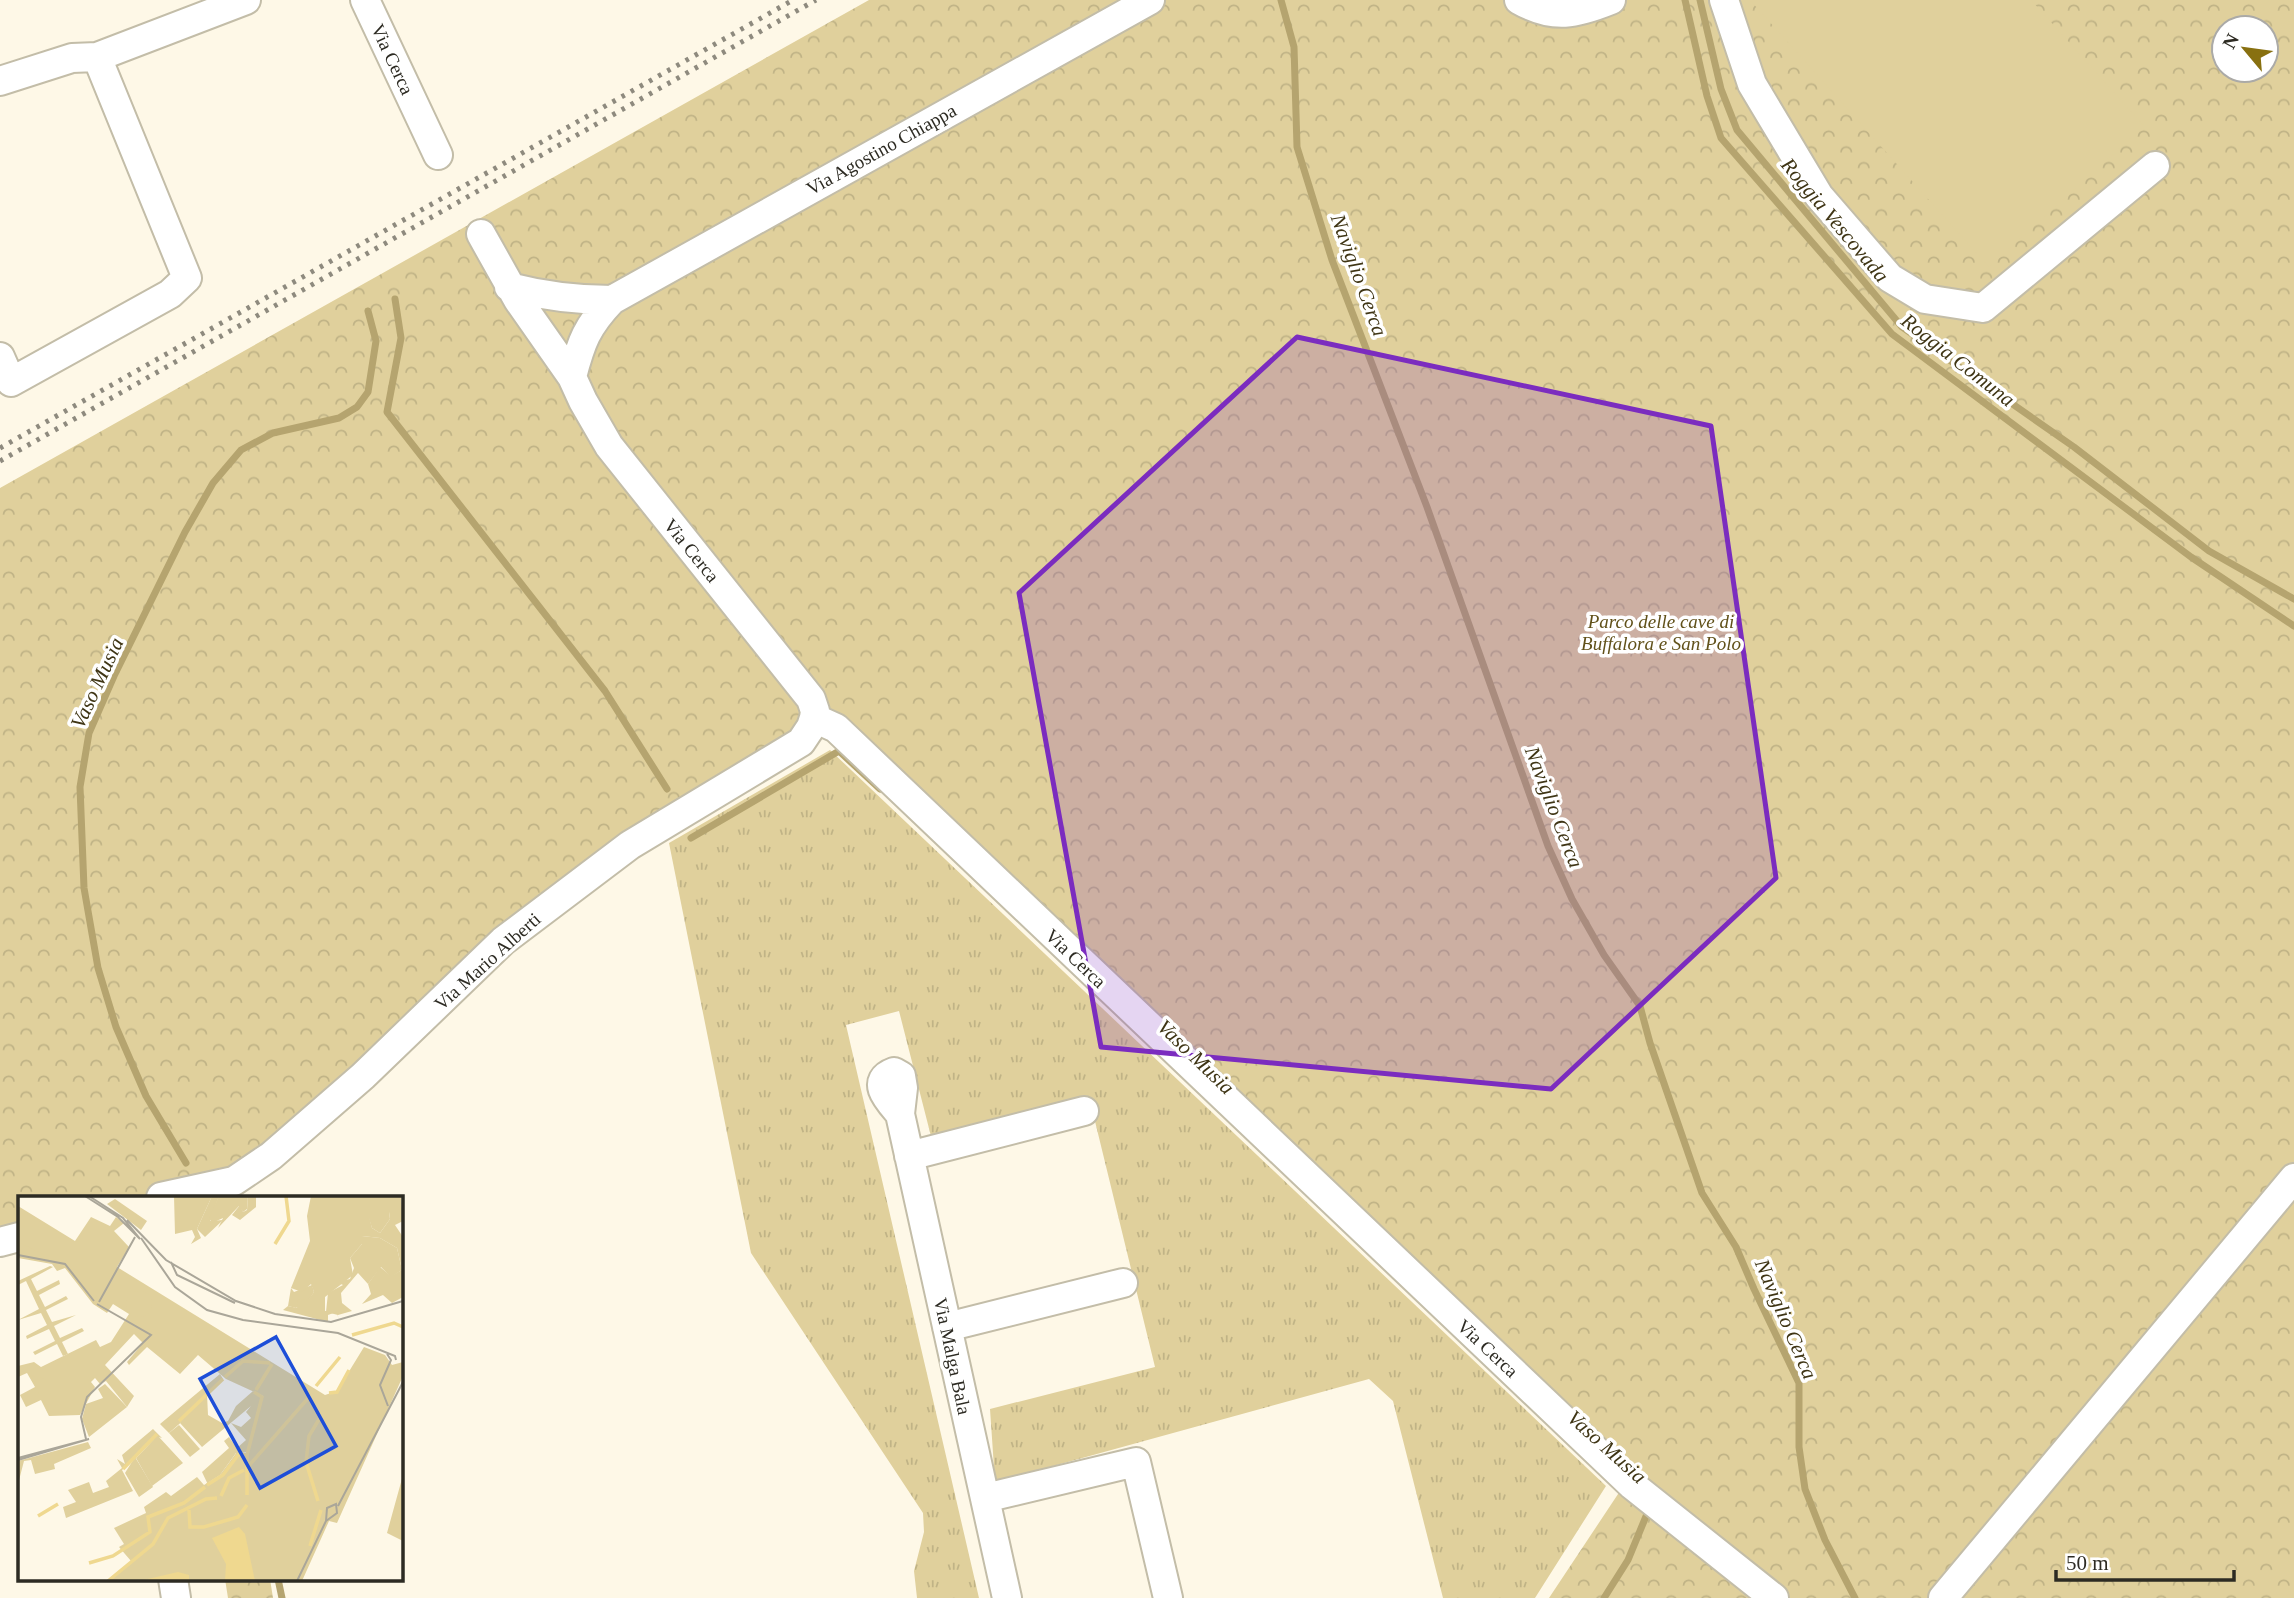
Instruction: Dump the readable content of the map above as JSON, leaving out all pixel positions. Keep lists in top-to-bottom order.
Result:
{
  "streets": {
    "street": [
      "Via Cerca",
      "Via Agostino Chiappa",
      "Via Mario Alberti",
      "Via Malga Bala"
    ]
  },
  "crossings": [
    ["Via Cerca", "Via Agostino Chiappa"],
    ["Via Cerca", "Via Mario Alberti"]
  ],
  "water": [
    "Roggia Vescovada",
    "Naviglio Cerca",
    "Roggia Comuna",
    "Vaso Musia"
  ],
  "parks": ["Parco delle cave di Buffalora e San Polo"],
  "scale_bar": "50 m",
  "north": "top left"
}
